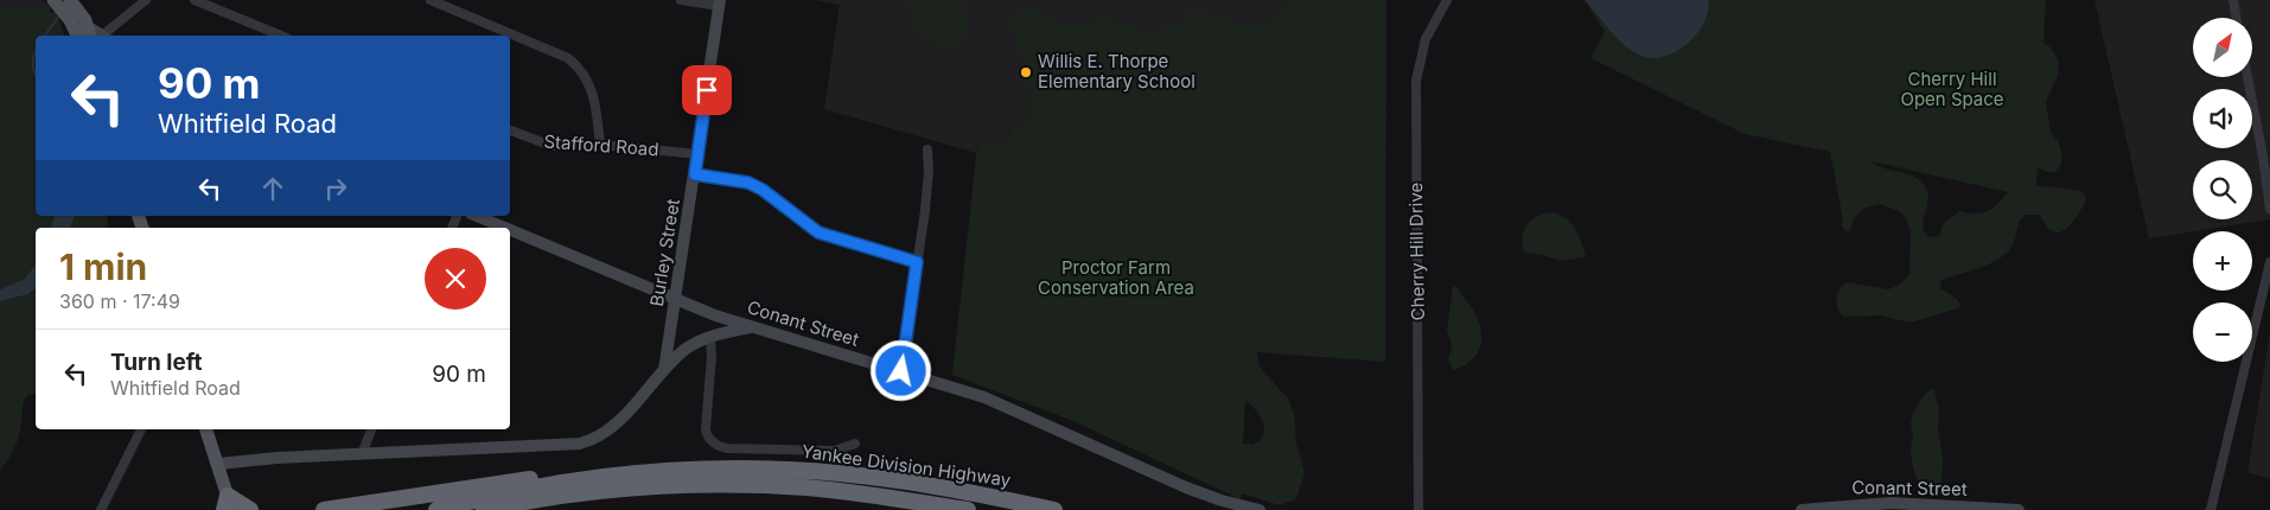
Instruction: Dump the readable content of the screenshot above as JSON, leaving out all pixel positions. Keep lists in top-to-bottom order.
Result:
{
  "streets": {
    "highway": ["Yankee Division Highway"],
    "main road": ["Burley Street", "Conant Street"],
    "street": ["Stafford Road", "Cherry Hill Drive"]
  },
  "crossings": [
    ["Stafford Road", "Burley Street"],
    ["Burley Street", "Conant Street"]
  ],
  "parks": ["Cherry Hill Open Space", "Proctor Farm Conservation Area"],
  "places": ["Willis E. Thorpe Elementary School"],
  "north": "top right",
  "page": {
    "map_buttons": ["+", "−"],
    "turn": ["90 m", "Whitfield Road"],
    "heading": ["1 min", "360 m · 17:49"],
    "list": [
      {
        "name": "Turn left",
        "note": "Whitfield Road",
        "value": "90 m"
      }
    ]
  }
}
